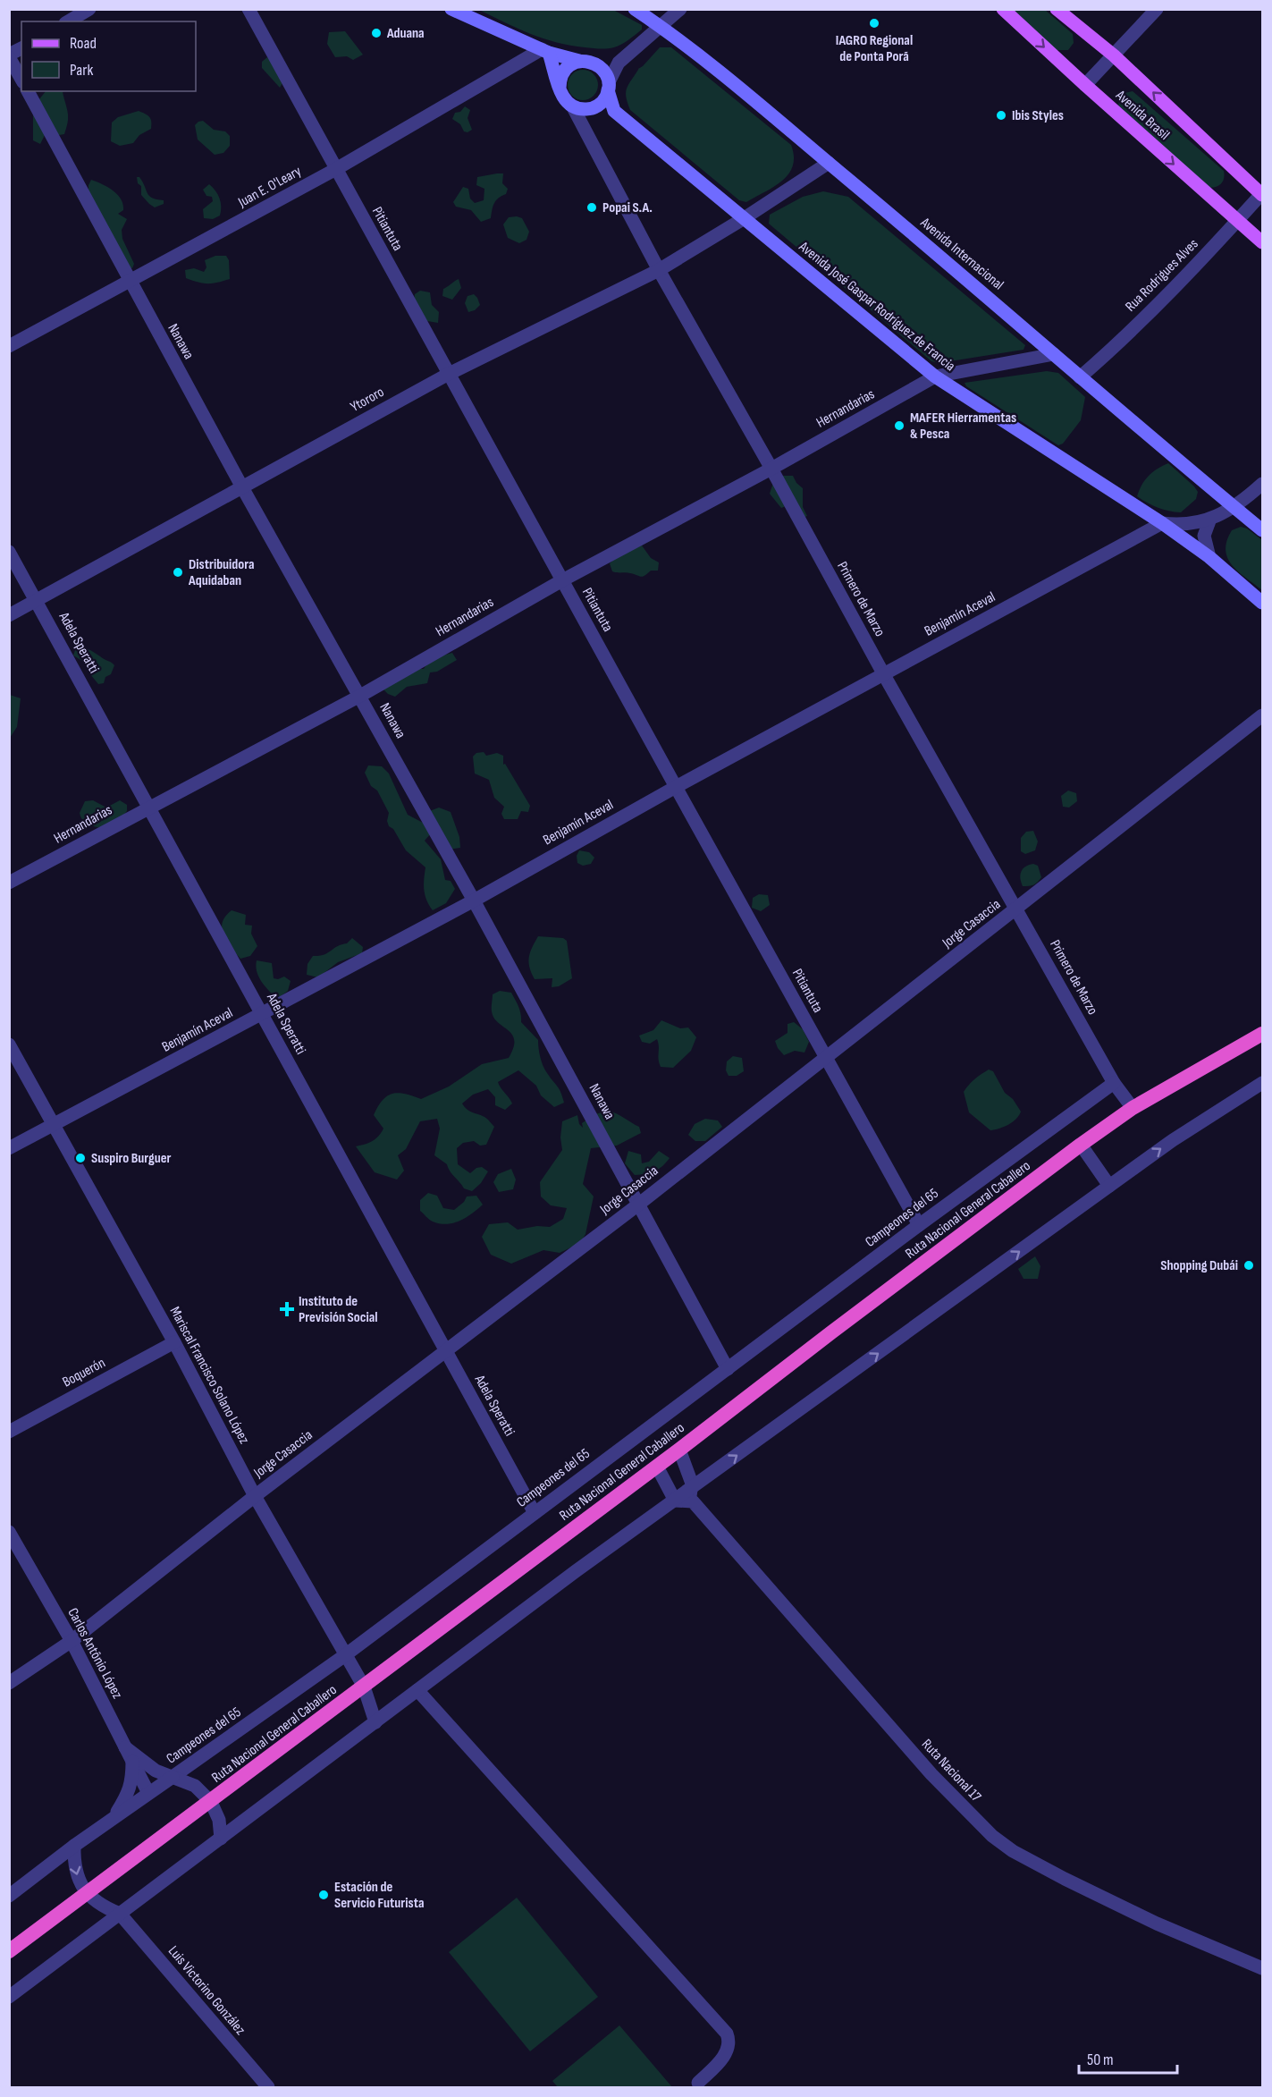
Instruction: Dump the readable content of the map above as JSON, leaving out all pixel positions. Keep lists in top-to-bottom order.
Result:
{
  "streets": {
    "highway": ["Ruta Nacional General Caballero"],
    "main road": ["Avenida Brasil", "Avenida Internacional", "Avenida José Gaspar Rodríguez de Francia"],
    "street": [
      "Juan E. O'Leary",
      "Pitiantuta",
      "Rua Rodrigues Alves",
      "Nanawa",
      "Ytororo",
      "Hernandarias",
      "Primero de Marzo",
      "Benjamín Aceval",
      "Adela Speratti",
      "Jorge Casaccia",
      "Campeones del 65",
      "Boquerón",
      "Mariscal Francisco Solano López",
      "Carlos Antônio López",
      "Ruta Nacional 17",
      "Luis Victorino González"
    ]
  },
  "crossings": [
    ["Avenida Brasil", "Rua Rodrigues Alves"],
    ["Juan E. O'Leary", "Pitiantuta"],
    ["Juan E. O'Leary", "Nanawa"],
    ["Pitiantuta", "Ytororo"],
    ["Pitiantuta", "Hernandarias"],
    ["Pitiantuta", "Benjamín Aceval"],
    ["Pitiantuta", "Jorge Casaccia"],
    ["Pitiantuta", "Campeones del 65"],
    ["Avenida Internacional", "Rua Rodrigues Alves"],
    ["Avenida Internacional", "Ytororo"],
    ["Avenida Internacional", "Hernandarias"],
    ["Avenida José Gaspar Rodríguez de Francia", "Ytororo"],
    ["Avenida José Gaspar Rodríguez de Francia", "Hernandarias"],
    ["Avenida José Gaspar Rodríguez de Francia", "Benjamín Aceval"],
    ["Nanawa", "Ytororo"],
    ["Nanawa", "Hernandarias"],
    ["Nanawa", "Benjamín Aceval"],
    ["Nanawa", "Jorge Casaccia"],
    ["Nanawa", "Campeones del 65"],
    ["Ytororo", "Primero de Marzo"],
    ["Ytororo", "Adela Speratti"],
    ["Hernandarias", "Primero de Marzo"],
    ["Hernandarias", "Adela Speratti"],
    ["Primero de Marzo", "Benjamín Aceval"],
    ["Primero de Marzo", "Jorge Casaccia"],
    ["Primero de Marzo", "Ruta Nacional General Caballero"],
    ["Primero de Marzo", "Campeones del 65"],
    ["Benjamín Aceval", "Adela Speratti"],
    ["Benjamín Aceval", "Mariscal Francisco Solano López"],
    ["Adela Speratti", "Jorge Casaccia"],
    ["Adela Speratti", "Campeones del 65"],
    ["Jorge Casaccia", "Mariscal Francisco Solano López"],
    ["Jorge Casaccia", "Carlos Antônio López"],
    ["Ruta Nacional General Caballero", "Mariscal Francisco Solano López"],
    ["Ruta Nacional General Caballero", "Ruta Nacional 17"],
    ["Campeones del 65", "Mariscal Francisco Solano López"],
    ["Campeones del 65", "Carlos Antônio López"],
    ["Boquerón", "Mariscal Francisco Solano López"]
  ],
  "places": {
    "other": [
      "IAGRO Regional de Ponta Porã",
      "Aduana",
      "Ibis Styles",
      "Popai S.A.",
      "MAFER Hierramentas & Pesca",
      "Distribuidora Aquidaban",
      "Suspiro Burguer",
      "Shopping Dubái",
      "Estación de Servicio Futurista"
    ],
    "health": ["Instituto de Previsión Social"]
  },
  "legend": ["Road", "Park"],
  "scale_bar": "50 m"
}
